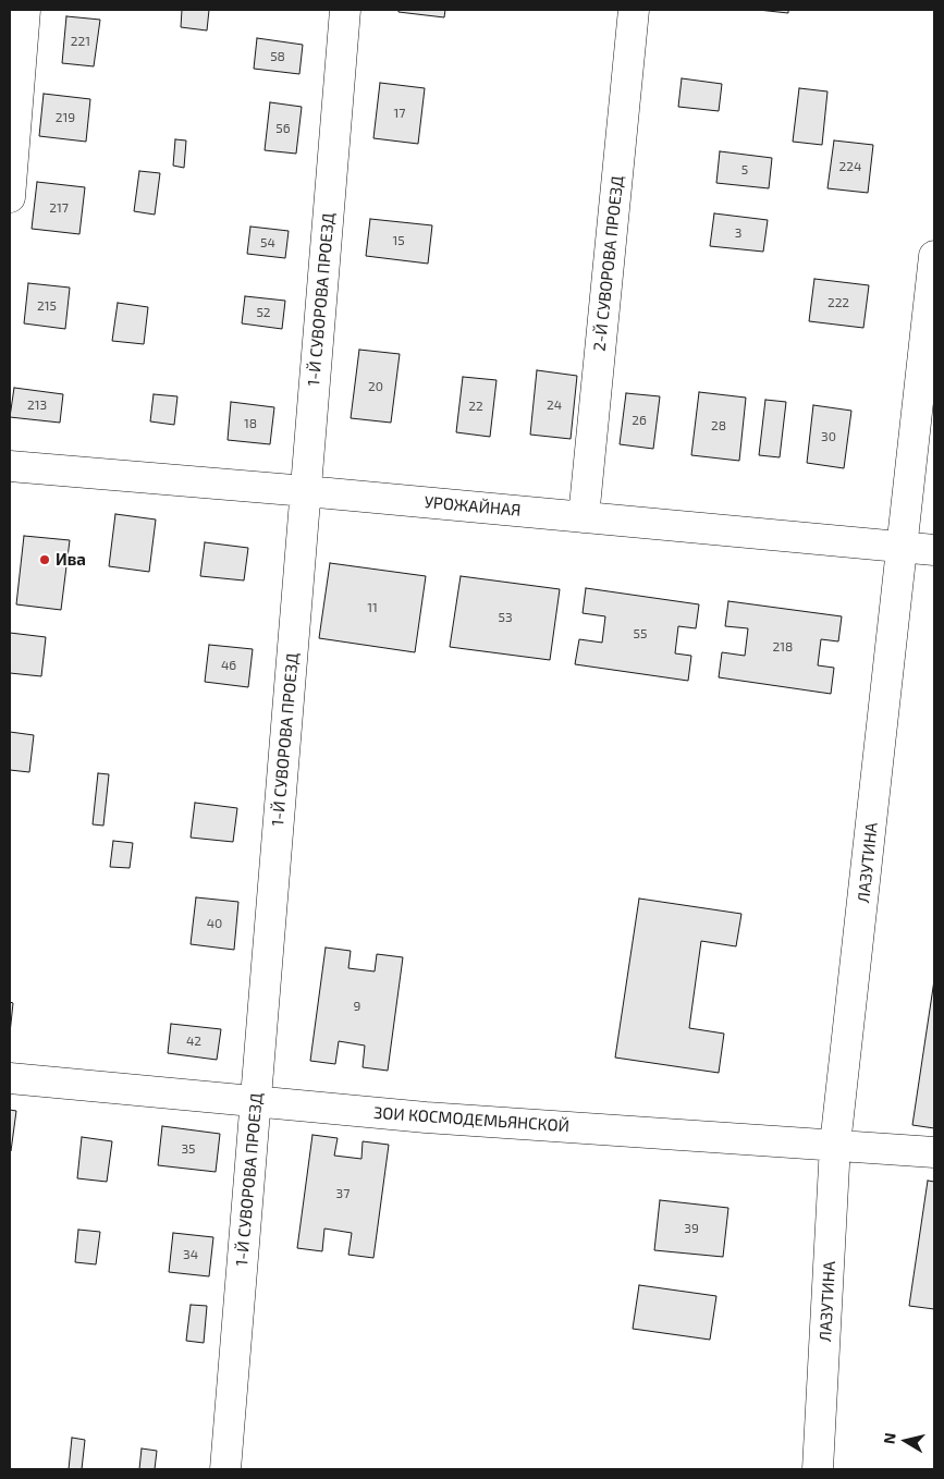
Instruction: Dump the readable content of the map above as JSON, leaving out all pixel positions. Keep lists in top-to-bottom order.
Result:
{
  "streets": {
    "street": [
      "2-Й СУВОРОВА ПРОЕЗД",
      "1-Й СУВОРОВА ПРОЕЗД",
      "УРОЖАЙНАЯ",
      "ЛАЗУТИНА",
      "ЗОИ КОСМОДЕМЬЯНСКОЙ"
    ]
  },
  "crossings": [
    ["2-Й СУВОРОВА ПРОЕЗД", "УРОЖАЙНАЯ"],
    ["1-Й СУВОРОВА ПРОЕЗД", "УРОЖАЙНАЯ"],
    ["1-Й СУВОРОВА ПРОЕЗД", "ЗОИ КОСМОДЕМЬЯНСКОЙ"],
    ["УРОЖАЙНАЯ", "ЛАЗУТИНА"],
    ["ЛАЗУТИНА", "ЗОИ КОСМОДЕМЬЯНСКОЙ"]
  ],
  "places": ["Ива"],
  "house_numbers": [
    "221",
    "58",
    "17",
    "219",
    "56",
    "224",
    "5",
    "217",
    "3",
    "15",
    "54",
    "222",
    "215",
    "52",
    "20",
    "213",
    "24",
    "22",
    "26",
    "18",
    "28",
    "30",
    "11",
    "53",
    "55",
    "218",
    "46",
    "40",
    "9",
    "42",
    "35",
    "37",
    "39",
    "34"
  ],
  "north": "left"
}
